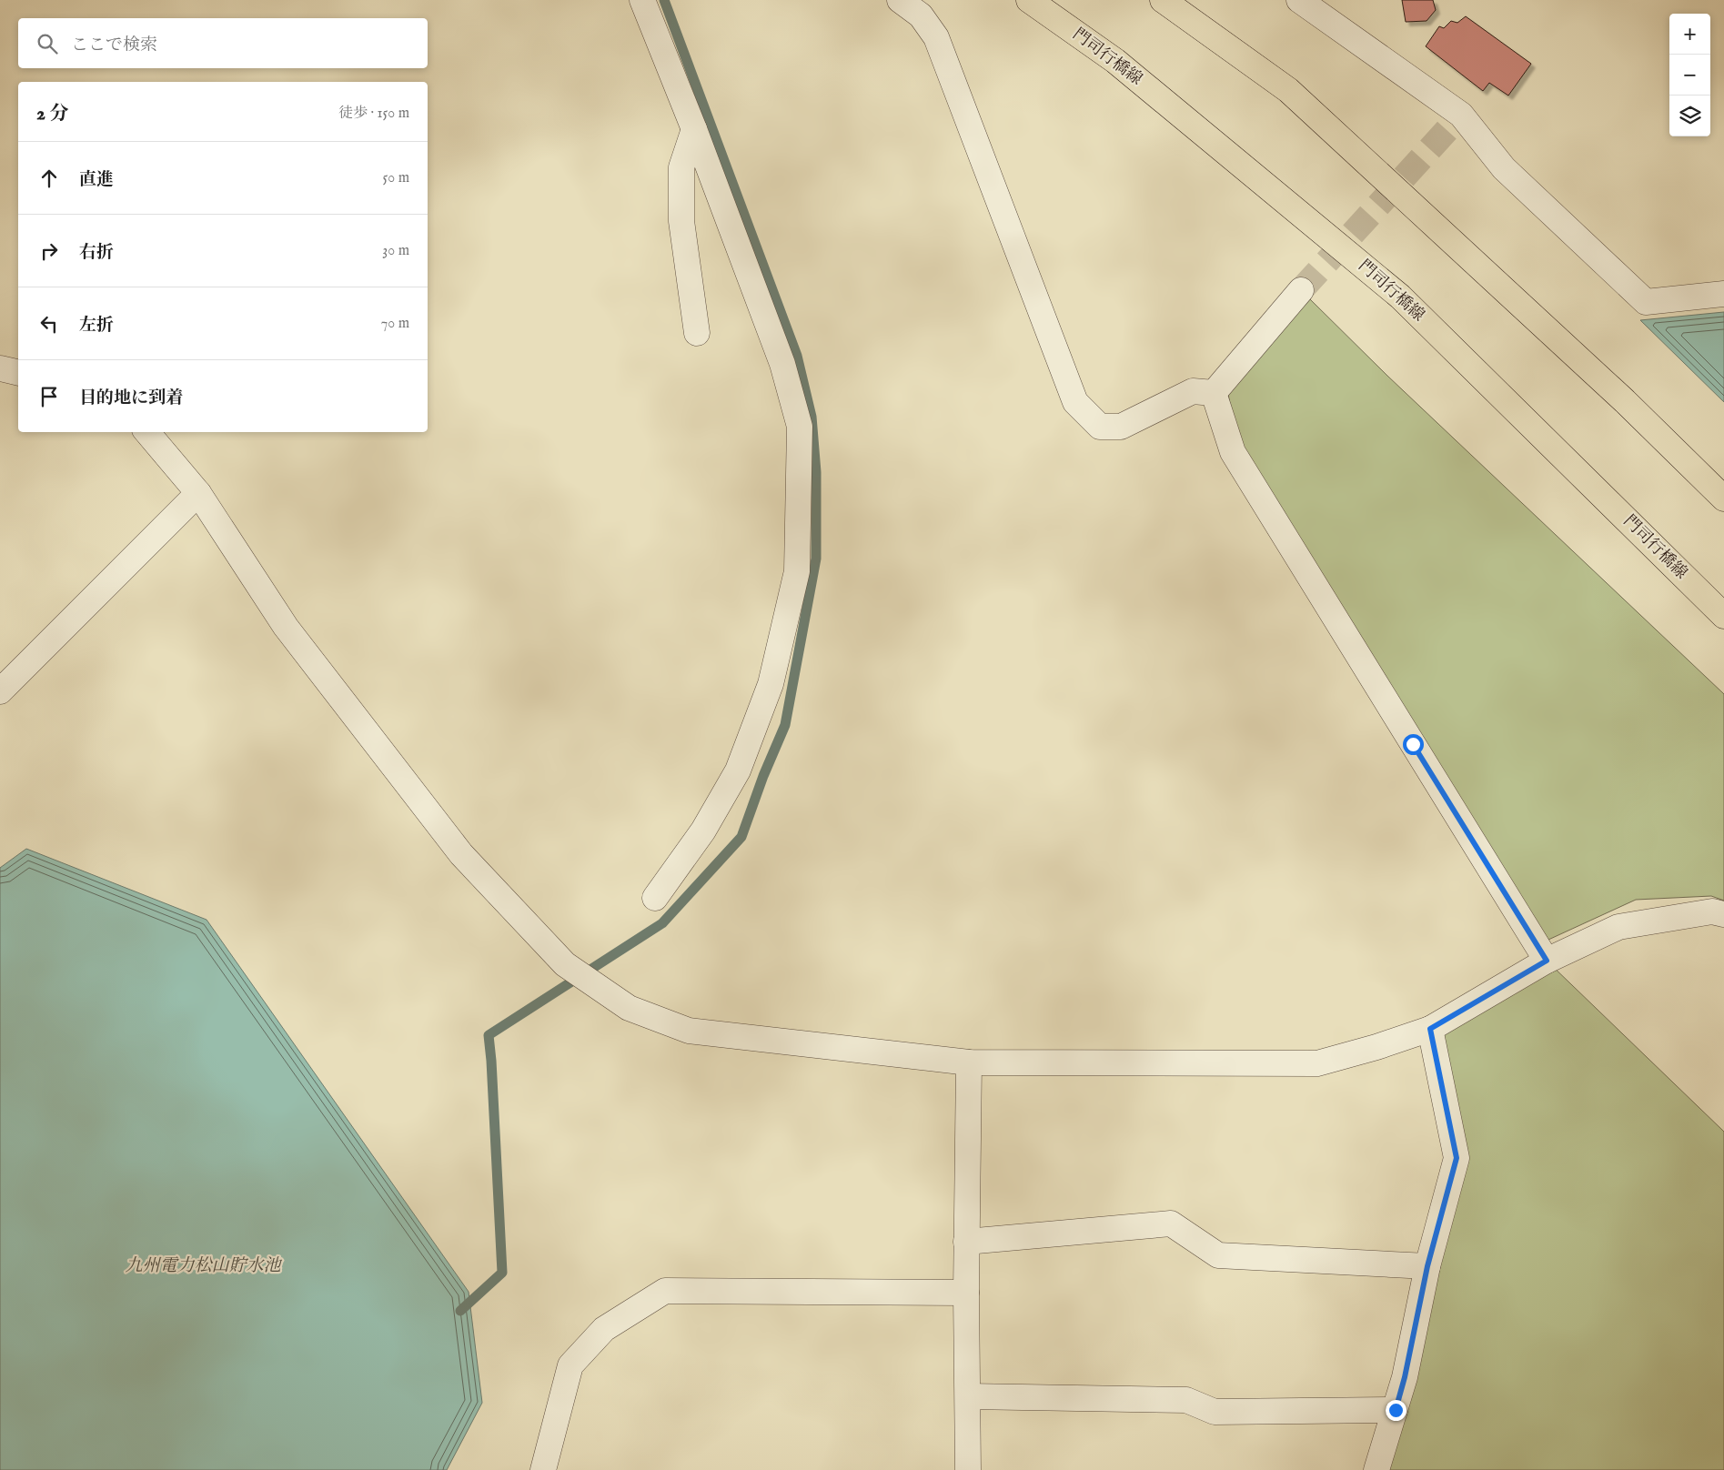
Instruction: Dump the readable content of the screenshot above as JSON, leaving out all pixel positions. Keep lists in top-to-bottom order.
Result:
{
  "streets": {
    "main road": ["門司行橋線"]
  },
  "water": ["九州電力松山貯水池"],
  "page": {
    "map_buttons": ["+", "−"],
    "search": "ここで検索",
    "heading": ["2 分", "徒歩 · 150 m"],
    "list": [
      ["直進", "50 m"],
      ["右折", "30 m"],
      ["左折", "70 m"],
      "目的地に到着"
    ]
  }
}
